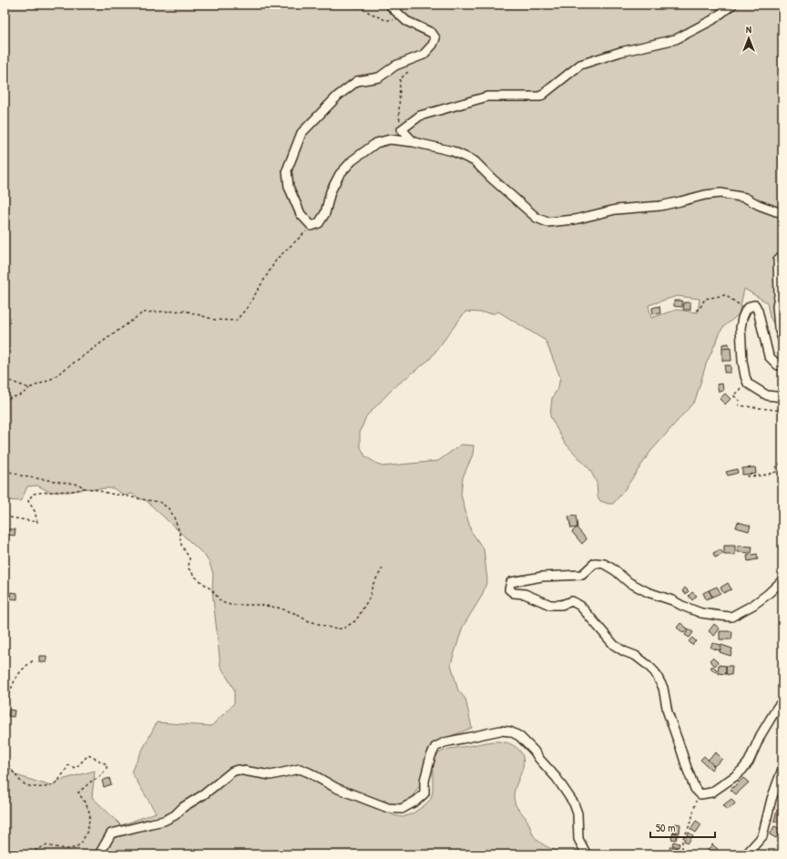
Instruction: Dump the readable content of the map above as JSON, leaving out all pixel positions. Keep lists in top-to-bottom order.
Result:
{
  "scale_bar": "50 m",
  "north": "top"
}
